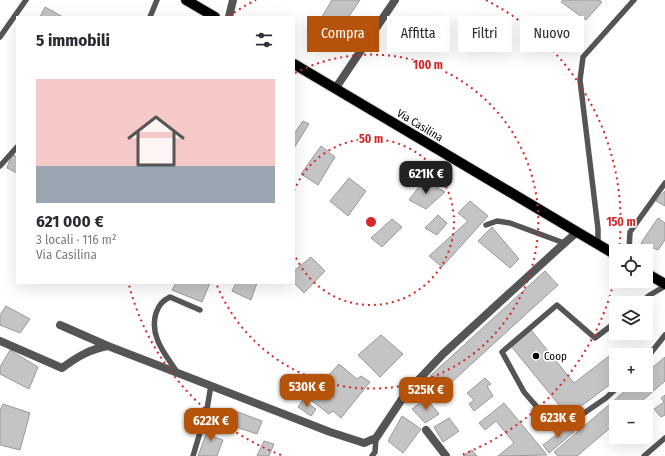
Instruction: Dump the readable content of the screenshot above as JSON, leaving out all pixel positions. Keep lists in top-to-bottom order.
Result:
{
  "streets": {
    "main road": ["Via Casilina"]
  },
  "places": ["Coop"],
  "page": {
    "chip": [
      "Compra",
      "Affitta",
      "Filtri",
      "Nuovo"
    ],
    "heading": "5 immobili",
    "list": [
      {
        "name": "621 000 €",
        "note": "3 locali · 116 m² · Via Casilina"
      }
    ],
    "price": [
      "621K €",
      "530K €",
      "525K €",
      "623K €",
      "622K €"
    ],
    "map_buttons": ["+", "−"]
  },
  "rings": ["100 m", "50 m", "150 m"]
}
